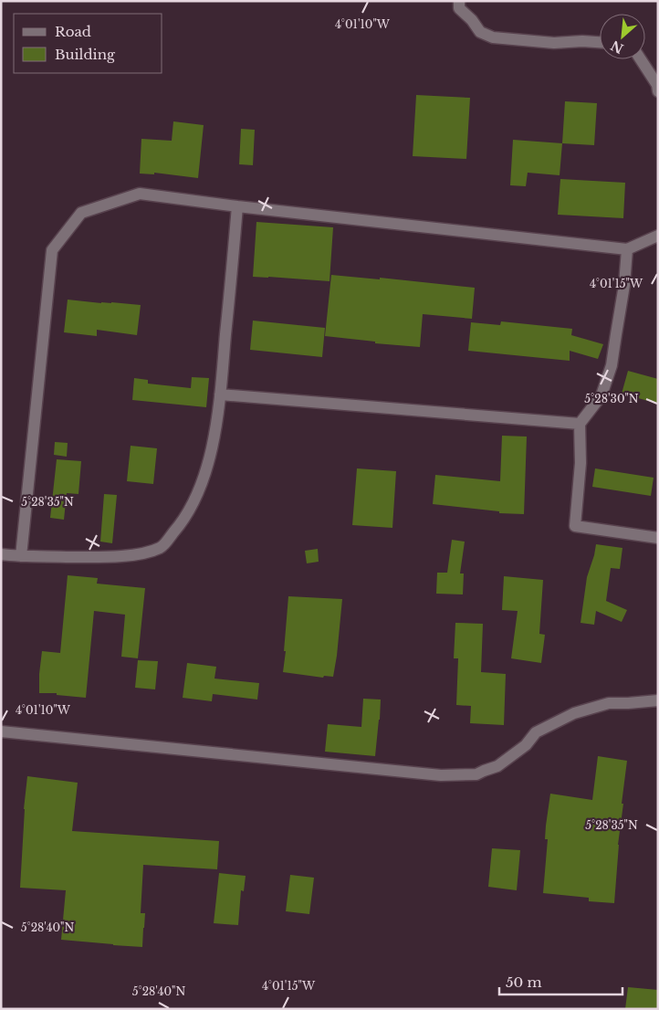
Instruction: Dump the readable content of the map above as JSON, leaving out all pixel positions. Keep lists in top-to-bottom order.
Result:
{
  "legend": ["Road", "Building"],
  "scale_bar": "50 m",
  "north": "bottom left",
  "coordinates": [
    "4°01'10\"W",
    "4°01'15\"W",
    "5°28'30\"N",
    "5°28'35\"N",
    "5°28'40\"N"
  ]
}
